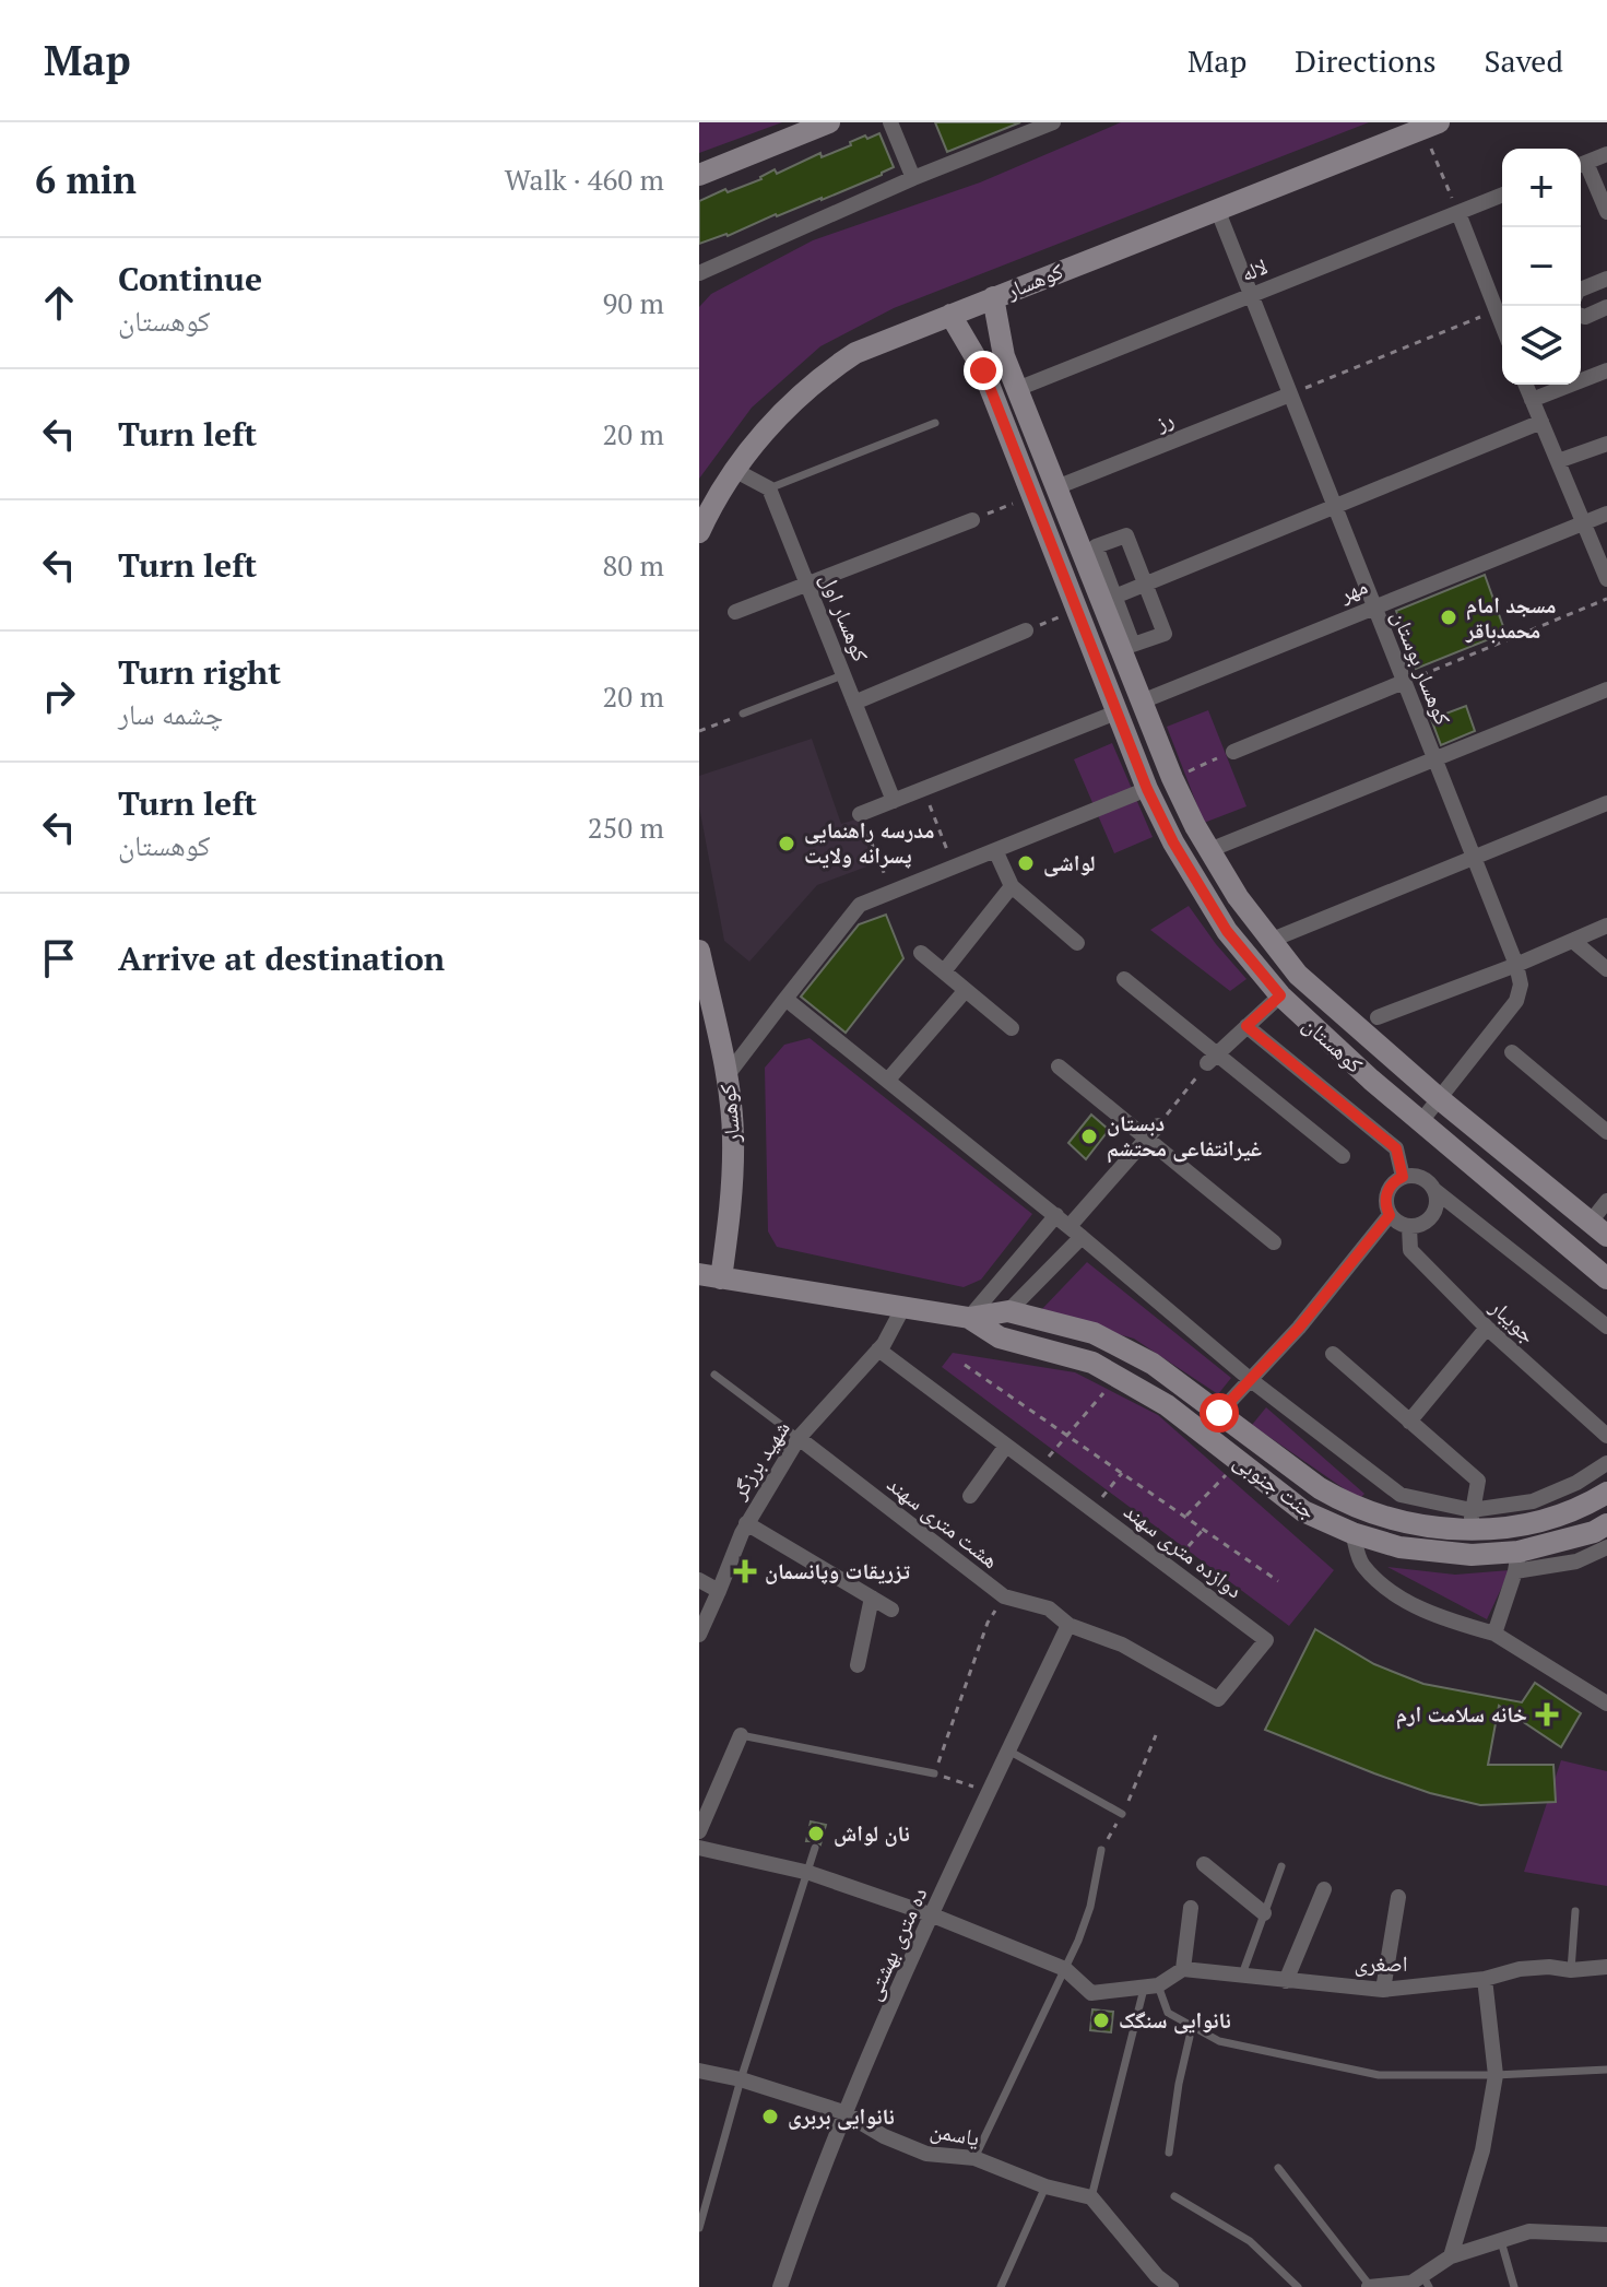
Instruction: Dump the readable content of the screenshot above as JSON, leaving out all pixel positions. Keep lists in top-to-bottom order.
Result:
{
  "streets": {
    "main road": ["کوهسار", "کوهستان", "جنت جنوبی"],
    "street": [
      "لاله",
      "رز",
      "مهر",
      "کوهسار اول",
      "کوهسار بوستان",
      "جویبار",
      "شهید برزگر",
      "هشت متری سهند",
      "دوازده متری سهند",
      "ده متری بهشتی",
      "اصغری",
      "یاسمن"
    ]
  },
  "crossings": [
    ["لاله", "کوهسار بوستان"],
    ["لاله", "کوهستان"],
    ["کوهسار", "کوهسار بوستان"],
    ["کوهسار", "کوهستان"],
    ["کوهسار", "جنت جنوبی"],
    ["رز", "کوهسار بوستان"],
    ["رز", "کوهستان"],
    ["مهر", "کوهسار بوستان"],
    ["مهر", "کوهستان"],
    ["کوهسار بوستان", "کوهستان"],
    ["شهید برزگر", "جنت جنوبی"],
    ["شهید برزگر", "هشت متری سهند"],
    ["شهید برزگر", "دوازده متری سهند"],
    ["هشت متری سهند", "دوازده متری سهند"],
    ["هشت متری سهند", "ده متری بهشتی"],
    ["دوازده متری سهند", "ده متری بهشتی"],
    ["ده متری بهشتی", "یاسمن"]
  ],
  "places": {
    "other": [
      "مسجد امام محمدباقر",
      "مدرسه راهنمایی پسرانه ولایت",
      "لواشی",
      "دبستان غیرانتفاعی محتشم",
      "نان لواش",
      "نانوایی سنگک",
      "نانوایی بربری"
    ],
    "health": ["تزریقات وپانسمان", "خانه سلامت ارم"]
  },
  "page": {
    "header": "Map",
    "nav": ["Map", "Directions", "Saved"],
    "heading": ["6 min", "Walk · 460 m"],
    "map_buttons": ["+", "−"],
    "list": [
      ["Continue", "کوهستان", "90 m"],
      ["Turn left", "20 m"],
      ["Turn left", "80 m"],
      ["Turn right", "چشمه سار", "20 m"],
      ["Turn left", "کوهستان", "250 m"],
      "Arrive at destination"
    ]
  }
}
